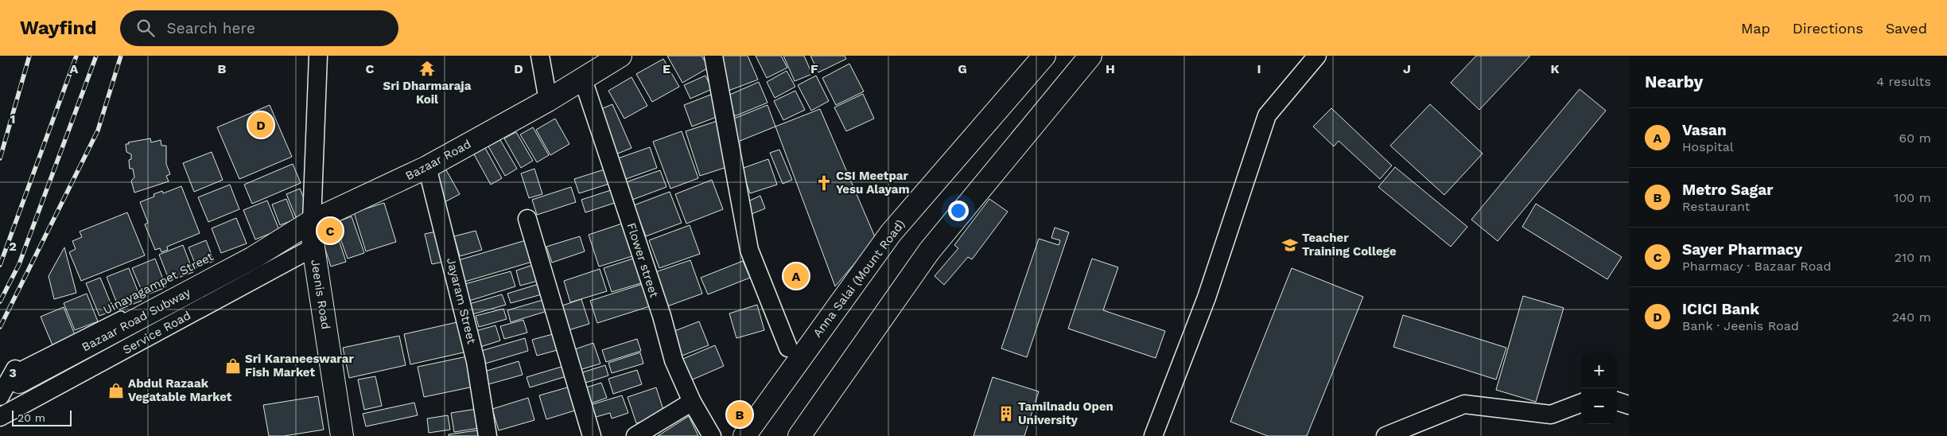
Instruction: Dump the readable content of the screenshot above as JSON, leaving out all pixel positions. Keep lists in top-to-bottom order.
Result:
{
  "streets": {
    "main road": [
      "Bazaar Road",
      "Anna Salai (Mount Road)",
      "Jeenis Road",
      "Bazaar Road Subway"
    ],
    "street": ["Flower street", "Jayaram Street", "Service Road"],
    "lane": ["Uinayagampet Street"]
  },
  "crossings": [
    ["Bazaar Road", "Flower street"],
    ["Bazaar Road", "Uinayagampet Street"],
    ["Bazaar Road", "Jeenis Road"],
    ["Bazaar Road", "Jayaram Street"],
    ["Bazaar Road", "Bazaar Road Subway"],
    ["Uinayagampet Street", "Jeenis Road"],
    ["Uinayagampet Street", "Bazaar Road Subway"],
    ["Jeenis Road", "Service Road"]
  ],
  "places": {
    "temple": ["Sri Dharmaraja Koil"],
    "church": ["CSI Meetpar Yesu Alayam"],
    "school or university": ["Teacher Training College"],
    "shop": ["Sri Karaneeswarar Fish Market", "Abdul Razaak Vegatable Market"],
    "building": ["Tamilnadu Open University"]
  },
  "scale_bar": "20 m",
  "page": {
    "header": "Wayfind",
    "search": "Search here",
    "nav": ["Map", "Directions", "Saved"],
    "heading": ["Nearby", "4 results"],
    "list": [
      {
        "mark": "A",
        "name": "Vasan",
        "note": "Hospital",
        "value": "60 m"
      },
      {
        "mark": "B",
        "name": "Metro Sagar",
        "note": "Restaurant",
        "value": "100 m"
      },
      {
        "mark": "C",
        "name": "Sayer Pharmacy",
        "note": "Pharmacy · Bazaar Road",
        "value": "210 m"
      },
      {
        "mark": "D",
        "name": "ICICI Bank",
        "note": "Bank · Jeenis Road",
        "value": "240 m"
      }
    ],
    "pins": [
      "D",
      "C",
      "A",
      "B"
    ],
    "map_buttons": ["+", "−"],
    "scale": "20 m"
  },
  "grid": {
    "columns": [
      "A",
      "B",
      "C",
      "D",
      "E",
      "F",
      "G",
      "H",
      "I",
      "J",
      "K"
    ],
    "rows": ["1", "2", "3"]
  }
}
